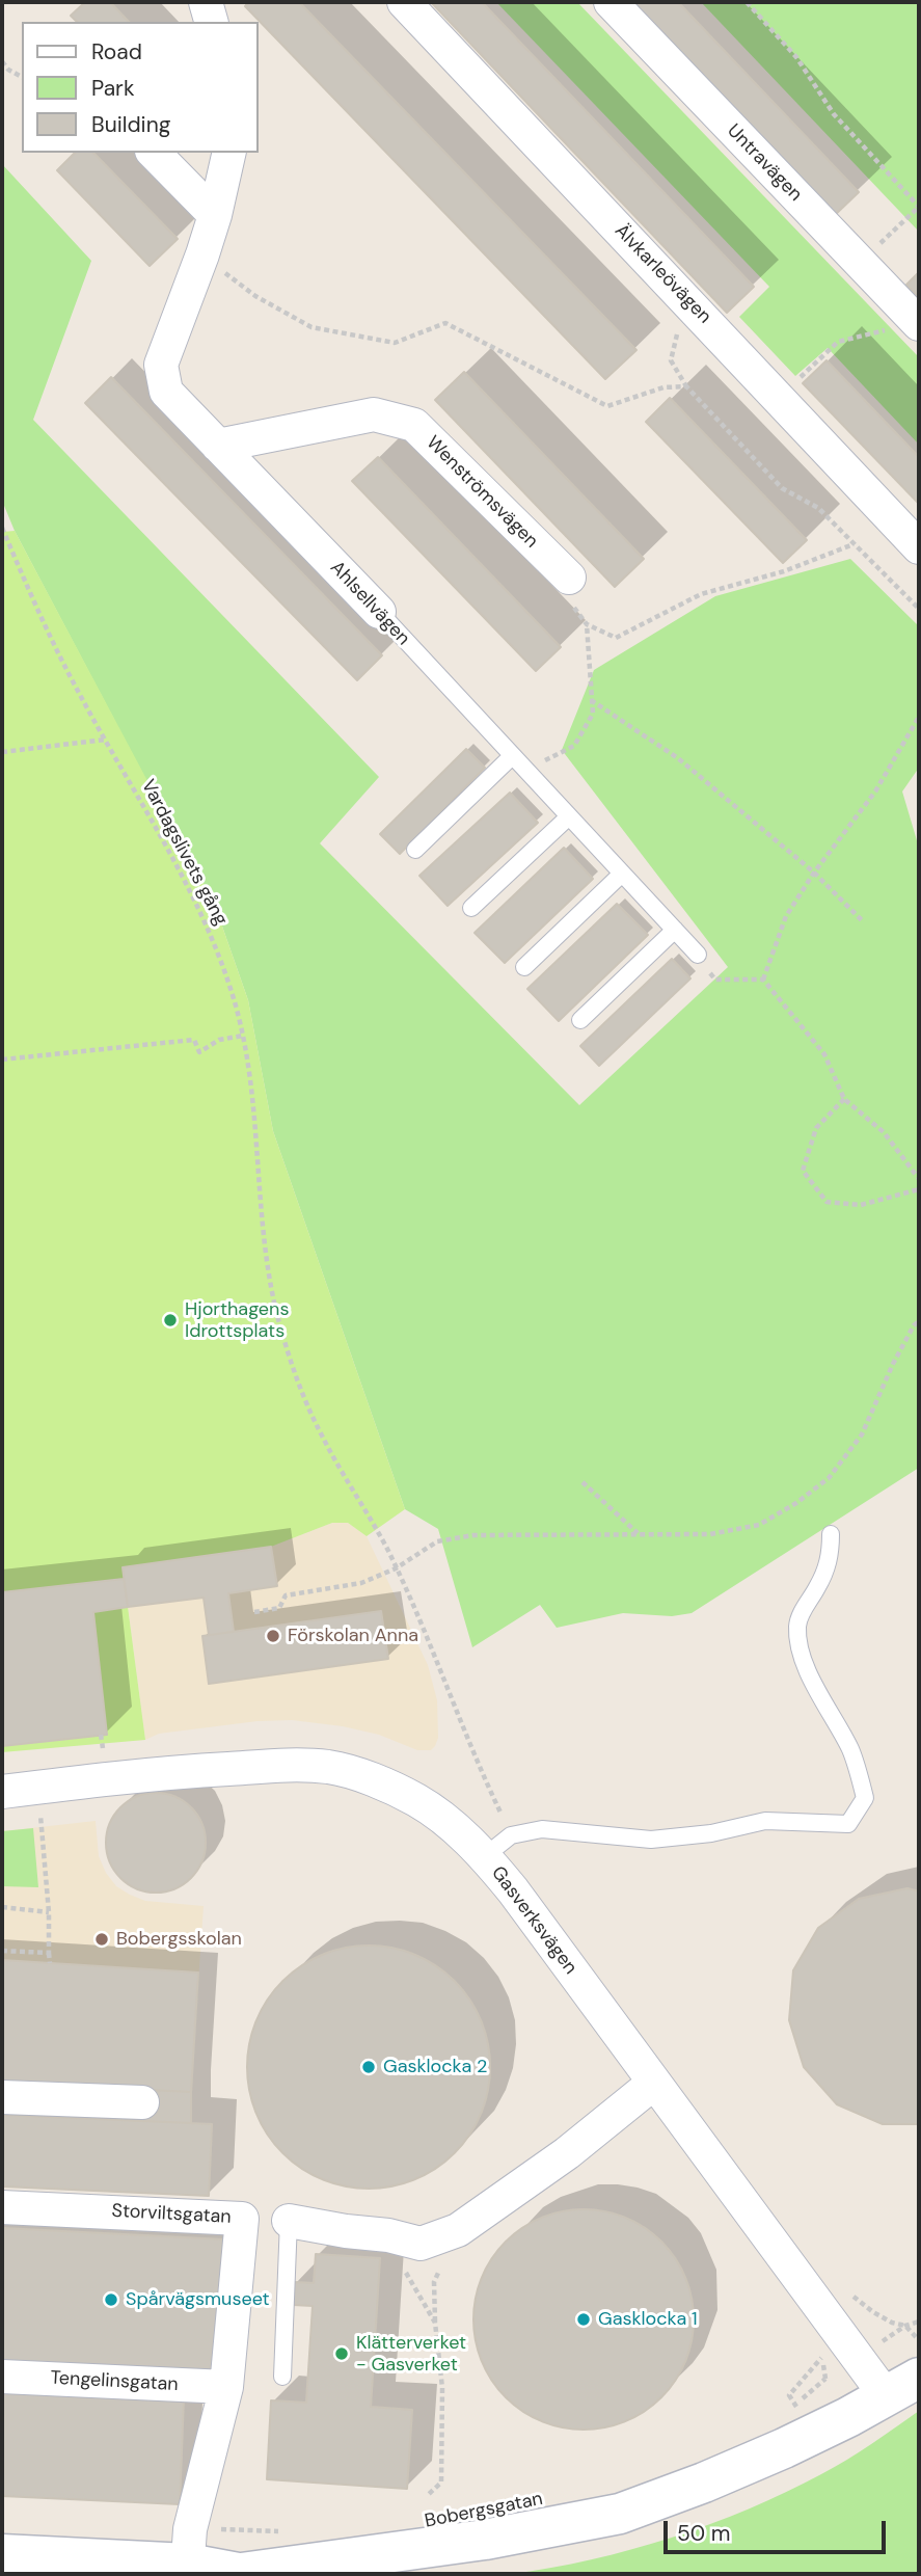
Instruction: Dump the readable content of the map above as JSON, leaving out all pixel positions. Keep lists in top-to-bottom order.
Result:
{
  "streets": {
    "street": [
      "Untravägen",
      "Älvkarleövägen",
      "Wenströmsvägen",
      "Ahlsellvägen",
      "Gasverksvägen",
      "Storviltsgatan",
      "Tengelinsgatan",
      "Bobergsgatan"
    ],
    "path": ["Vardagslivets gång"]
  },
  "crossings": [
    ["Wenströmsvägen", "Ahlsellvägen"],
    ["Gasverksvägen", "Bobergsgatan"],
    ["Storviltsgatan", "Tengelinsgatan"],
    ["Storviltsgatan", "Bobergsgatan"]
  ],
  "places": [
    "Hjorthagens Idrottsplats",
    "Förskolan Anna",
    "Bobergsskolan",
    "Gasklocka 2",
    "Spårvägsmuseet",
    "Gasklocka 1",
    "Klätterverket - Gasverket"
  ],
  "legend": ["Road", "Park", "Building"],
  "scale_bar": "50 m"
}
